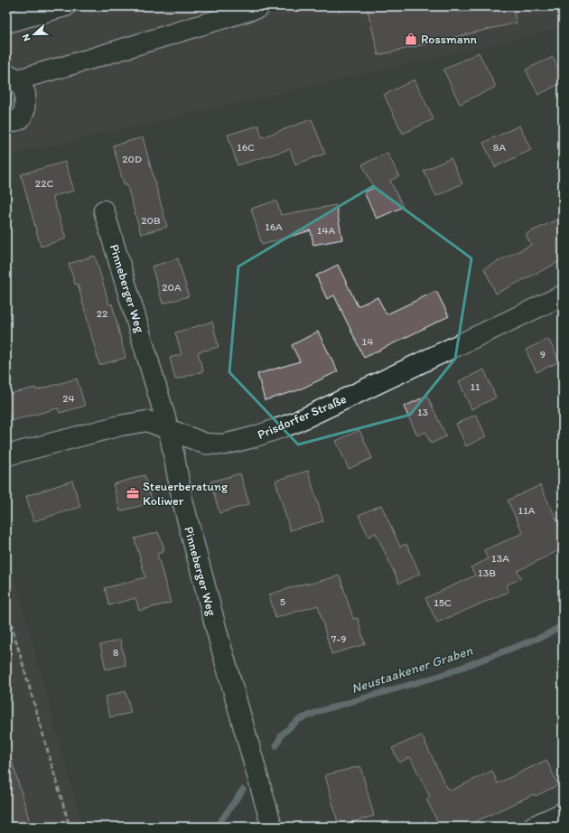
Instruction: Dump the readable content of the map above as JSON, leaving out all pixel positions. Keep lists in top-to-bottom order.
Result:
{
  "streets": {
    "street": ["Pinneberger Weg", "Prisdorfer Straße"]
  },
  "crossings": [
    ["Pinneberger Weg", "Prisdorfer Straße"]
  ],
  "water": ["Neustaakener Graben"],
  "places": {
    "shop": ["Rossmann"],
    "office": ["Steuerberatung Koliwer"]
  },
  "house_numbers": [
    "16C",
    "8A",
    "20D",
    "22C",
    "20B",
    "16A",
    "14A",
    "20A",
    "22",
    "14",
    "9",
    "11",
    "24",
    "13",
    "11A",
    "13A",
    "13B",
    "5",
    "15C",
    "7-9",
    "8"
  ],
  "north": "left"
}
